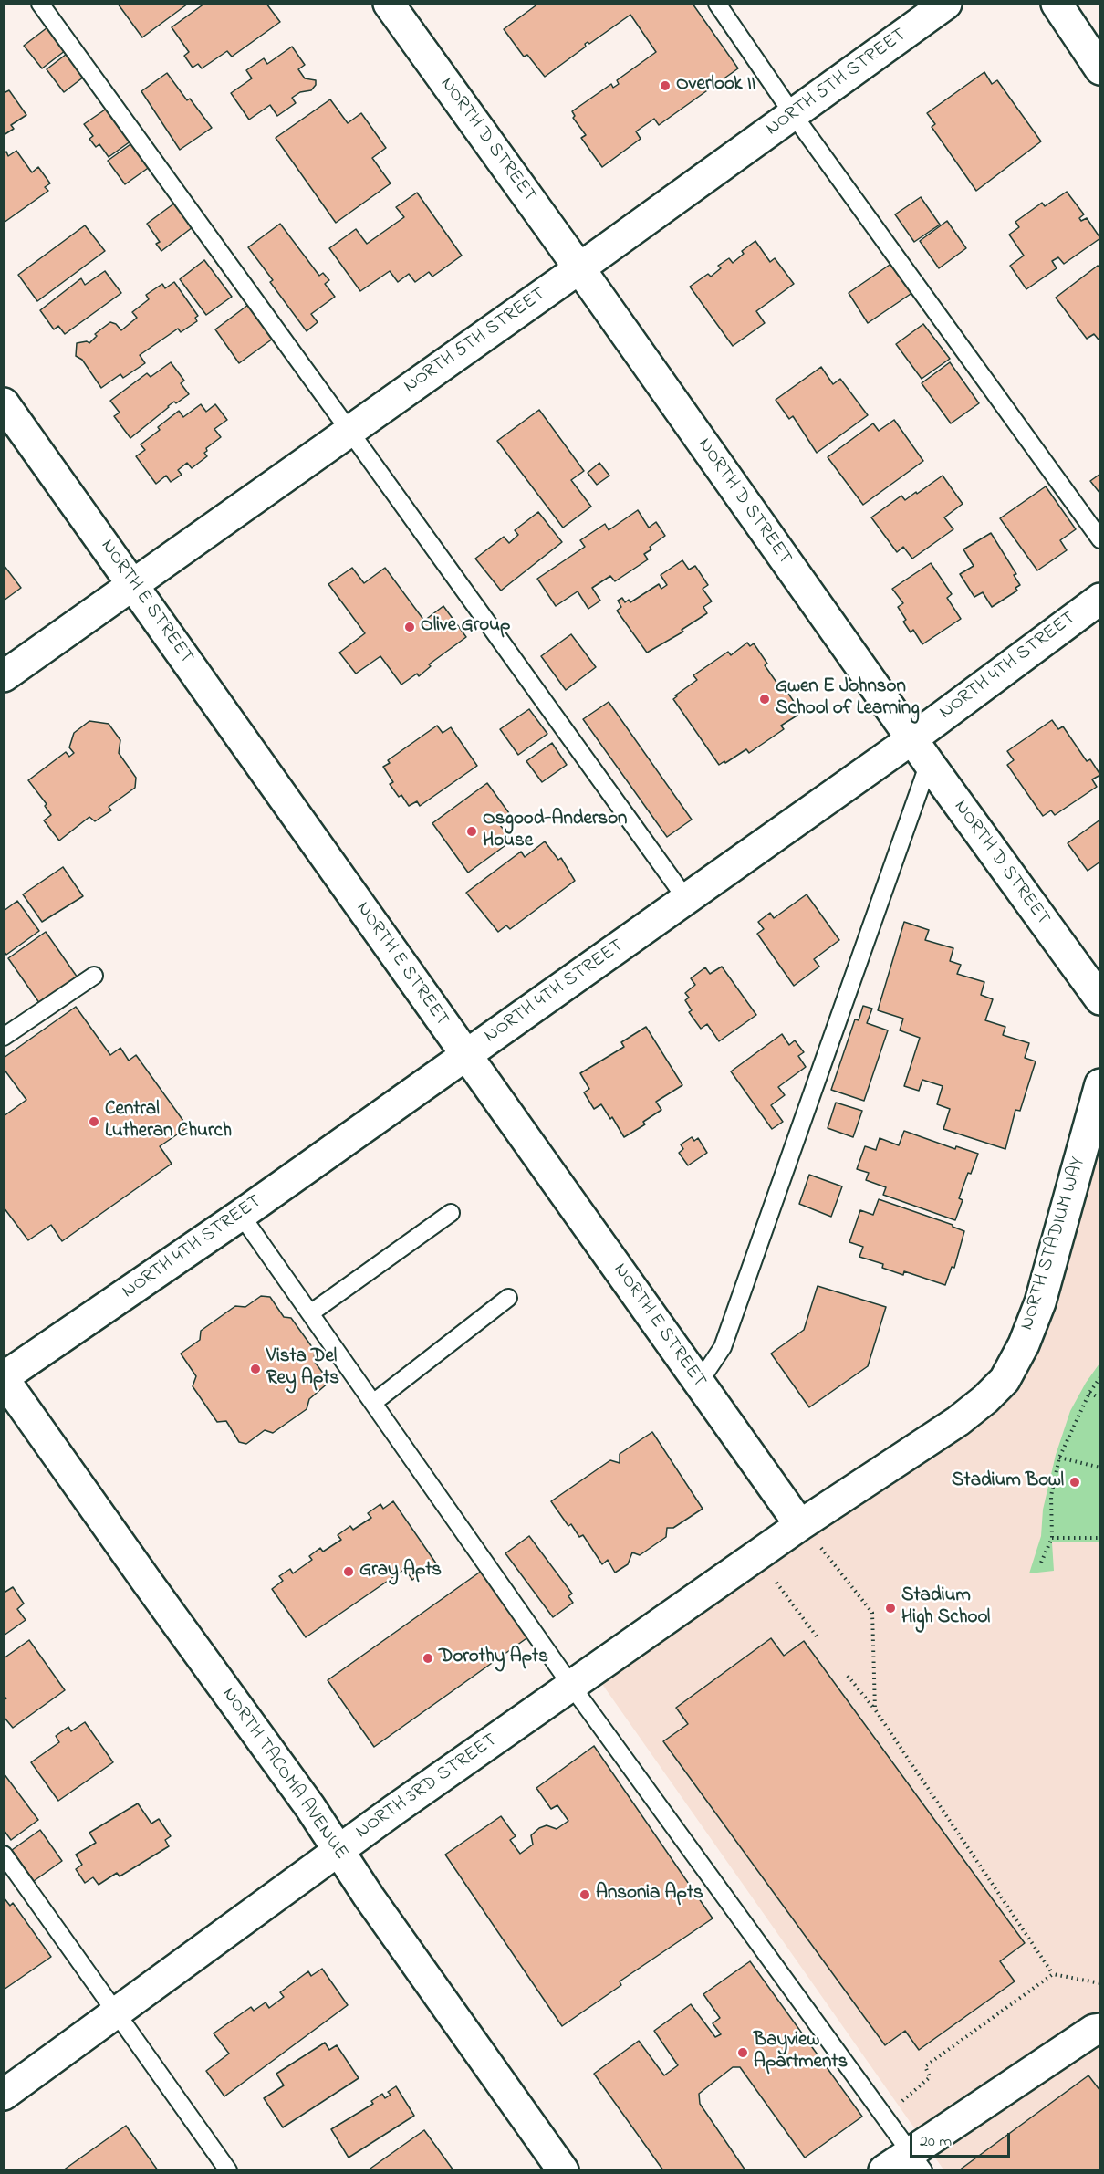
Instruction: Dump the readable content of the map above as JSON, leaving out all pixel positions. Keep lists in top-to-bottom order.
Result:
{
  "streets": {
    "street": [
      "NORTH 5TH STREET",
      "NORTH D STREET",
      "NORTH E STREET",
      "NORTH 4TH STREET",
      "NORTH STADIUM WAY",
      "NORTH TACOMA AVENUE",
      "NORTH 3RD STREET"
    ]
  },
  "crossings": [
    ["NORTH 5TH STREET", "NORTH D STREET"],
    ["NORTH 5TH STREET", "NORTH E STREET"],
    ["NORTH D STREET", "NORTH 4TH STREET"],
    ["NORTH E STREET", "NORTH 4TH STREET"],
    ["NORTH E STREET", "NORTH STADIUM WAY"],
    ["NORTH E STREET", "NORTH 3RD STREET"],
    ["NORTH 4TH STREET", "NORTH TACOMA AVENUE"],
    ["NORTH STADIUM WAY", "NORTH 3RD STREET"],
    ["NORTH TACOMA AVENUE", "NORTH 3RD STREET"]
  ],
  "places": [
    "Overlook II",
    "Olive Group",
    "Gwen E Johnson School of Learning",
    "Osgood-Anderson House",
    "Central Lutheran Church",
    "Vista Del Rey Apts",
    "Stadium Bowl",
    "Gray Apts",
    "Stadium High School",
    "Dorothy Apts",
    "Ansonia Apts",
    "Bayview Apartments"
  ],
  "scale_bar": "20 m"
}
